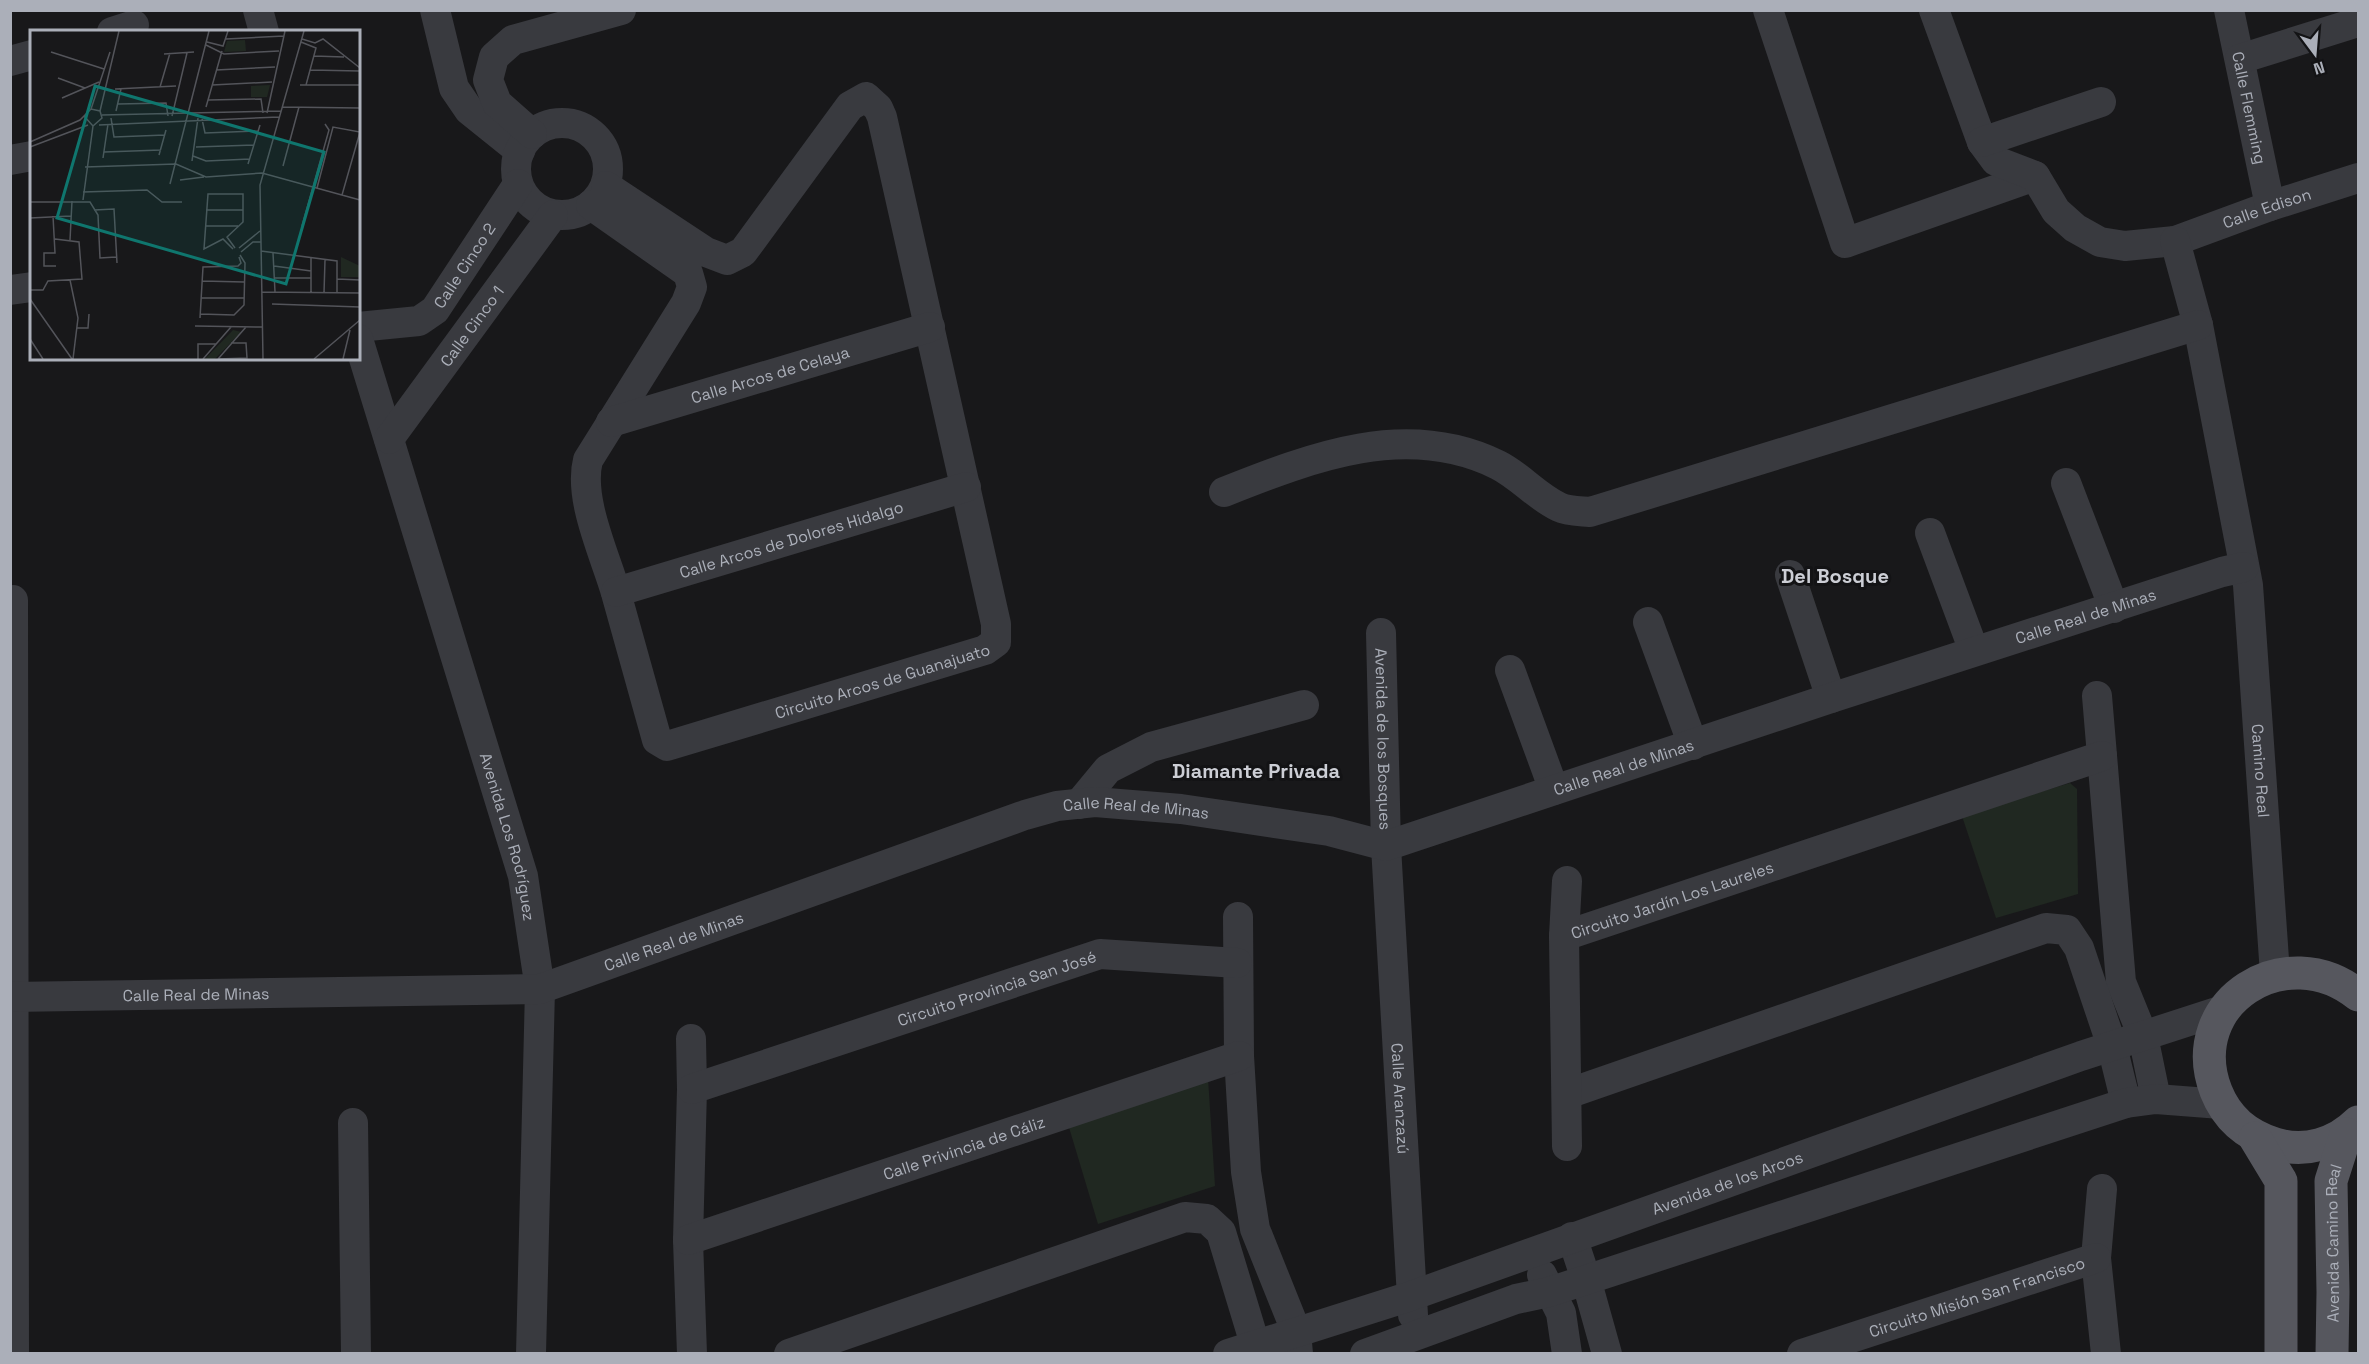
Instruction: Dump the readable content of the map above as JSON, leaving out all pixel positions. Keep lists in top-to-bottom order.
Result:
{
  "streets": {
    "main road": ["Avenida Camino Real"],
    "street": [
      "Calle Flemming",
      "Calle Edison",
      "Calle Cinco 2",
      "Calle Cinco 1",
      "Calle Arcos de Celaya",
      "Calle Arcos de Dolores Hidalgo",
      "Calle Real de Minas",
      "Circuito Arcos de Guanajuato",
      "Avenida de los Bosques",
      "Camino Real",
      "Avenida Los Rodríguez",
      "Circuito Jardín Los Laureles",
      "Circuito Provincia San José",
      "Calle Aranzazú",
      "Calle Privincia de Cáliz",
      "Avenida de los Arcos",
      "Circuito Misión San Francisco"
    ]
  },
  "crossings": [
    ["Calle Flemming", "Calle Edison"],
    ["Calle Edison", "Camino Real"],
    ["Calle Cinco 2", "Calle Cinco 1"],
    ["Calle Cinco 2", "Circuito Arcos de Guanajuato"],
    ["Calle Cinco 1", "Circuito Arcos de Guanajuato"],
    ["Calle Cinco 1", "Avenida Los Rodríguez"],
    ["Calle Arcos de Celaya", "Circuito Arcos de Guanajuato"],
    ["Calle Arcos de Dolores Hidalgo", "Circuito Arcos de Guanajuato"],
    ["Calle Real de Minas", "Avenida de los Bosques"],
    ["Calle Real de Minas", "Camino Real"],
    ["Calle Real de Minas", "Avenida Los Rodríguez"],
    ["Calle Real de Minas", "Calle Aranzazú"],
    ["Avenida de los Bosques", "Calle Aranzazú"],
    ["Calle Aranzazú", "Avenida de los Arcos"]
  ],
  "districts": ["Del Bosque", "Diamante Privada"],
  "north": "bottom"
}
